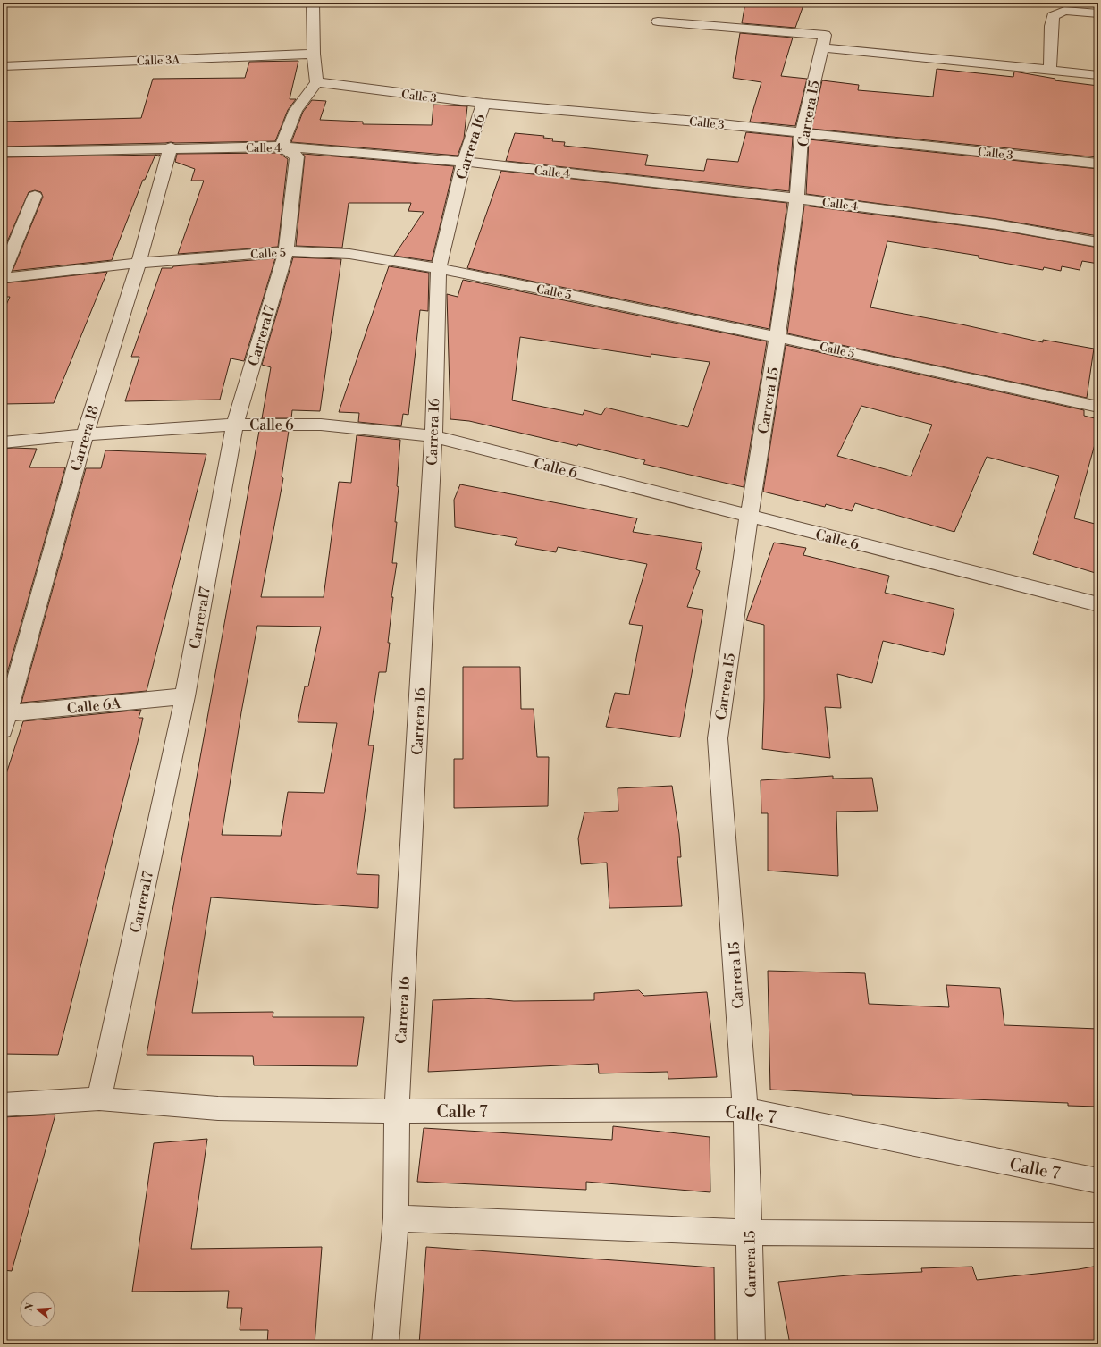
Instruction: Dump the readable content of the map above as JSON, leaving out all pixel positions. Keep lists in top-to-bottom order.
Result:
{
  "streets": {
    "street": [
      "Calle 3A",
      "Calle 3",
      "Carrera 15",
      "Carrera 16",
      "Calle 4",
      "Calle 5",
      "Carrera17",
      "Calle 6",
      "Carrera 18",
      "Calle 6A",
      "Calle 7"
    ]
  },
  "crossings": [
    ["Calle 3", "Carrera 15"],
    ["Calle 3", "Carrera 16"],
    ["Carrera 15", "Calle 4"],
    ["Carrera 15", "Calle 5"],
    ["Carrera 15", "Calle 6"],
    ["Carrera 15", "Calle 7"],
    ["Carrera 16", "Calle 4"],
    ["Carrera 16", "Calle 5"],
    ["Carrera 16", "Calle 6"],
    ["Carrera 16", "Calle 7"],
    ["Calle 4", "Carrera17"],
    ["Calle 4", "Carrera 18"],
    ["Calle 5", "Carrera17"],
    ["Calle 5", "Carrera 18"],
    ["Carrera17", "Calle 6"],
    ["Carrera17", "Calle 6A"],
    ["Carrera17", "Calle 7"],
    ["Calle 6", "Carrera 18"],
    ["Carrera 18", "Calle 6A"]
  ],
  "north": "left"
}
